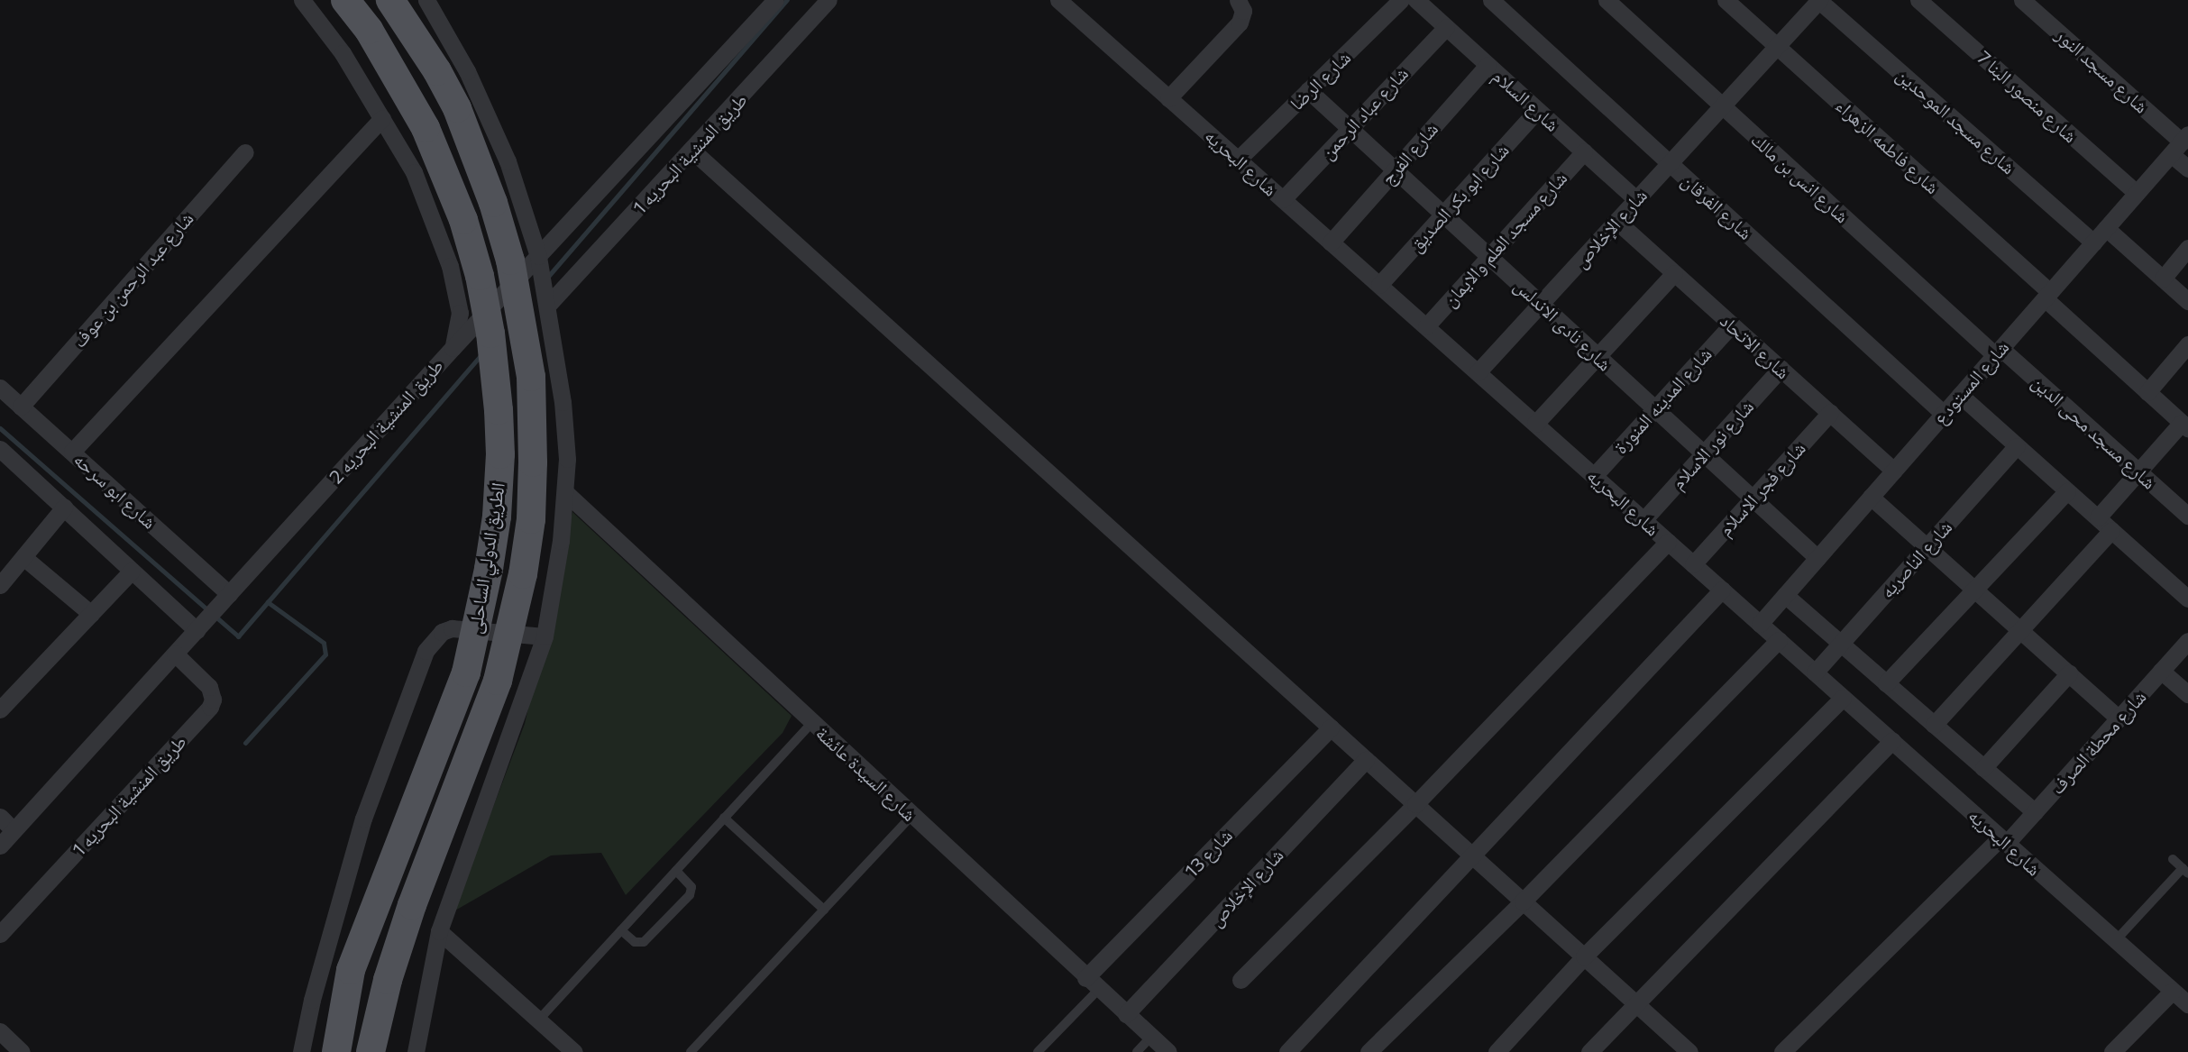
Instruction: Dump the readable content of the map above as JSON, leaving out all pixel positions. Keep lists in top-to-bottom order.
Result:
{
  "streets": {
    "main road": ["الطريق الدولي الساحلى"],
    "street": [
      "شارع مسجد النور",
      "شارع الرضا",
      "شارع منصور البنا 7",
      "شارع السلام",
      "شارع عباد الرحمن",
      "شارع مسجد الموحدين",
      "شارع فاطمه الزهراء",
      "طريق المنشية البحريه 1",
      "شارع الفرج",
      "شارع البحريه",
      "شارع انس بن مالك",
      "شارع ابو بكر الصديق",
      "شارع الفرقان",
      "شارع الإخلاص",
      "شارع مسجد العلم والايمان",
      "شارع عبد الرحمن بن عوف",
      "شارع نادى الاندلس",
      "شارع الاتحاد",
      "شارع المستودع",
      "شارع المدينه المنورة",
      "طريق المنشية البحريه 2",
      "شارع مسجد محى الدين",
      "شارع نور الاسلام",
      "شارع فجر الاسلام",
      "شارع ابو سرحه",
      "شارع الناصريه",
      "شارع محطة الصرف",
      "شارع السيدة عائشة",
      "شارع 13"
    ]
  },
  "crossings": [
    ["شارع مسجد النور", "شارع المستودع"],
    ["شارع الرضا", "شارع البحريه"],
    ["شارع الرضا", "شارع نادى الاندلس"],
    ["شارع منصور البنا 7", "شارع المستودع"],
    ["شارع السلام", "شارع عباد الرحمن"],
    ["شارع السلام", "شارع الفرج"],
    ["شارع السلام", "شارع ابو بكر الصديق"],
    ["شارع السلام", "شارع الإخلاص"],
    ["شارع السلام", "شارع مسجد العلم والايمان"],
    ["شارع عباد الرحمن", "شارع البحريه"],
    ["شارع عباد الرحمن", "شارع نادى الاندلس"],
    ["شارع مسجد الموحدين", "شارع الإخلاص"],
    ["شارع مسجد الموحدين", "شارع المستودع"],
    ["شارع فاطمه الزهراء", "شارع الإخلاص"],
    ["شارع فاطمه الزهراء", "شارع المستودع"],
    ["طريق المنشية البحريه 1", "طريق المنشية البحريه 2"],
    ["شارع الفرج", "شارع البحريه"],
    ["شارع الفرج", "شارع نادى الاندلس"],
    ["شارع البحريه", "شارع ابو بكر الصديق"],
    ["شارع البحريه", "شارع الإخلاص"],
    ["شارع البحريه", "شارع مسجد العلم والايمان"],
    ["شارع البحريه", "شارع المستودع"],
    ["شارع البحريه", "شارع المدينه المنورة"],
    ["شارع البحريه", "شارع نور الاسلام"],
    ["شارع البحريه", "شارع فجر الاسلام"],
    ["شارع البحريه", "شارع الناصريه"],
    ["شارع البحريه", "شارع محطة الصرف"],
    ["شارع انس بن مالك", "شارع الإخلاص"],
    ["شارع انس بن مالك", "شارع المستودع"],
    ["شارع انس بن مالك", "شارع مسجد محى الدين"],
    ["شارع ابو بكر الصديق", "شارع نادى الاندلس"],
    ["شارع الفرقان", "شارع الإخلاص"],
    ["شارع الفرقان", "شارع المستودع"],
    ["شارع الإخلاص", "شارع نادى الاندلس"],
    ["شارع الإخلاص", "شارع الاتحاد"],
    ["شارع الإخلاص", "شارع السيدة عائشة"],
    ["شارع مسجد العلم والايمان", "شارع نادى الاندلس"],
    ["شارع عبد الرحمن بن عوف", "شارع ابو سرحه"],
    ["شارع نادى الاندلس", "شارع المستودع"],
    ["شارع نادى الاندلس", "شارع المدينه المنورة"],
    ["شارع نادى الاندلس", "شارع نور الاسلام"],
    ["شارع نادى الاندلس", "شارع فجر الاسلام"],
    ["شارع الاتحاد", "شارع المستودع"],
    ["شارع الاتحاد", "شارع المدينه المنورة"],
    ["شارع الاتحاد", "شارع نور الاسلام"],
    ["شارع الاتحاد", "شارع فجر الاسلام"],
    ["شارع المستودع", "شارع مسجد محى الدين"],
    ["طريق المنشية البحريه 2", "شارع ابو سرحه"],
    ["شارع السيدة عائشة", "شارع 13"]
  ]
}
